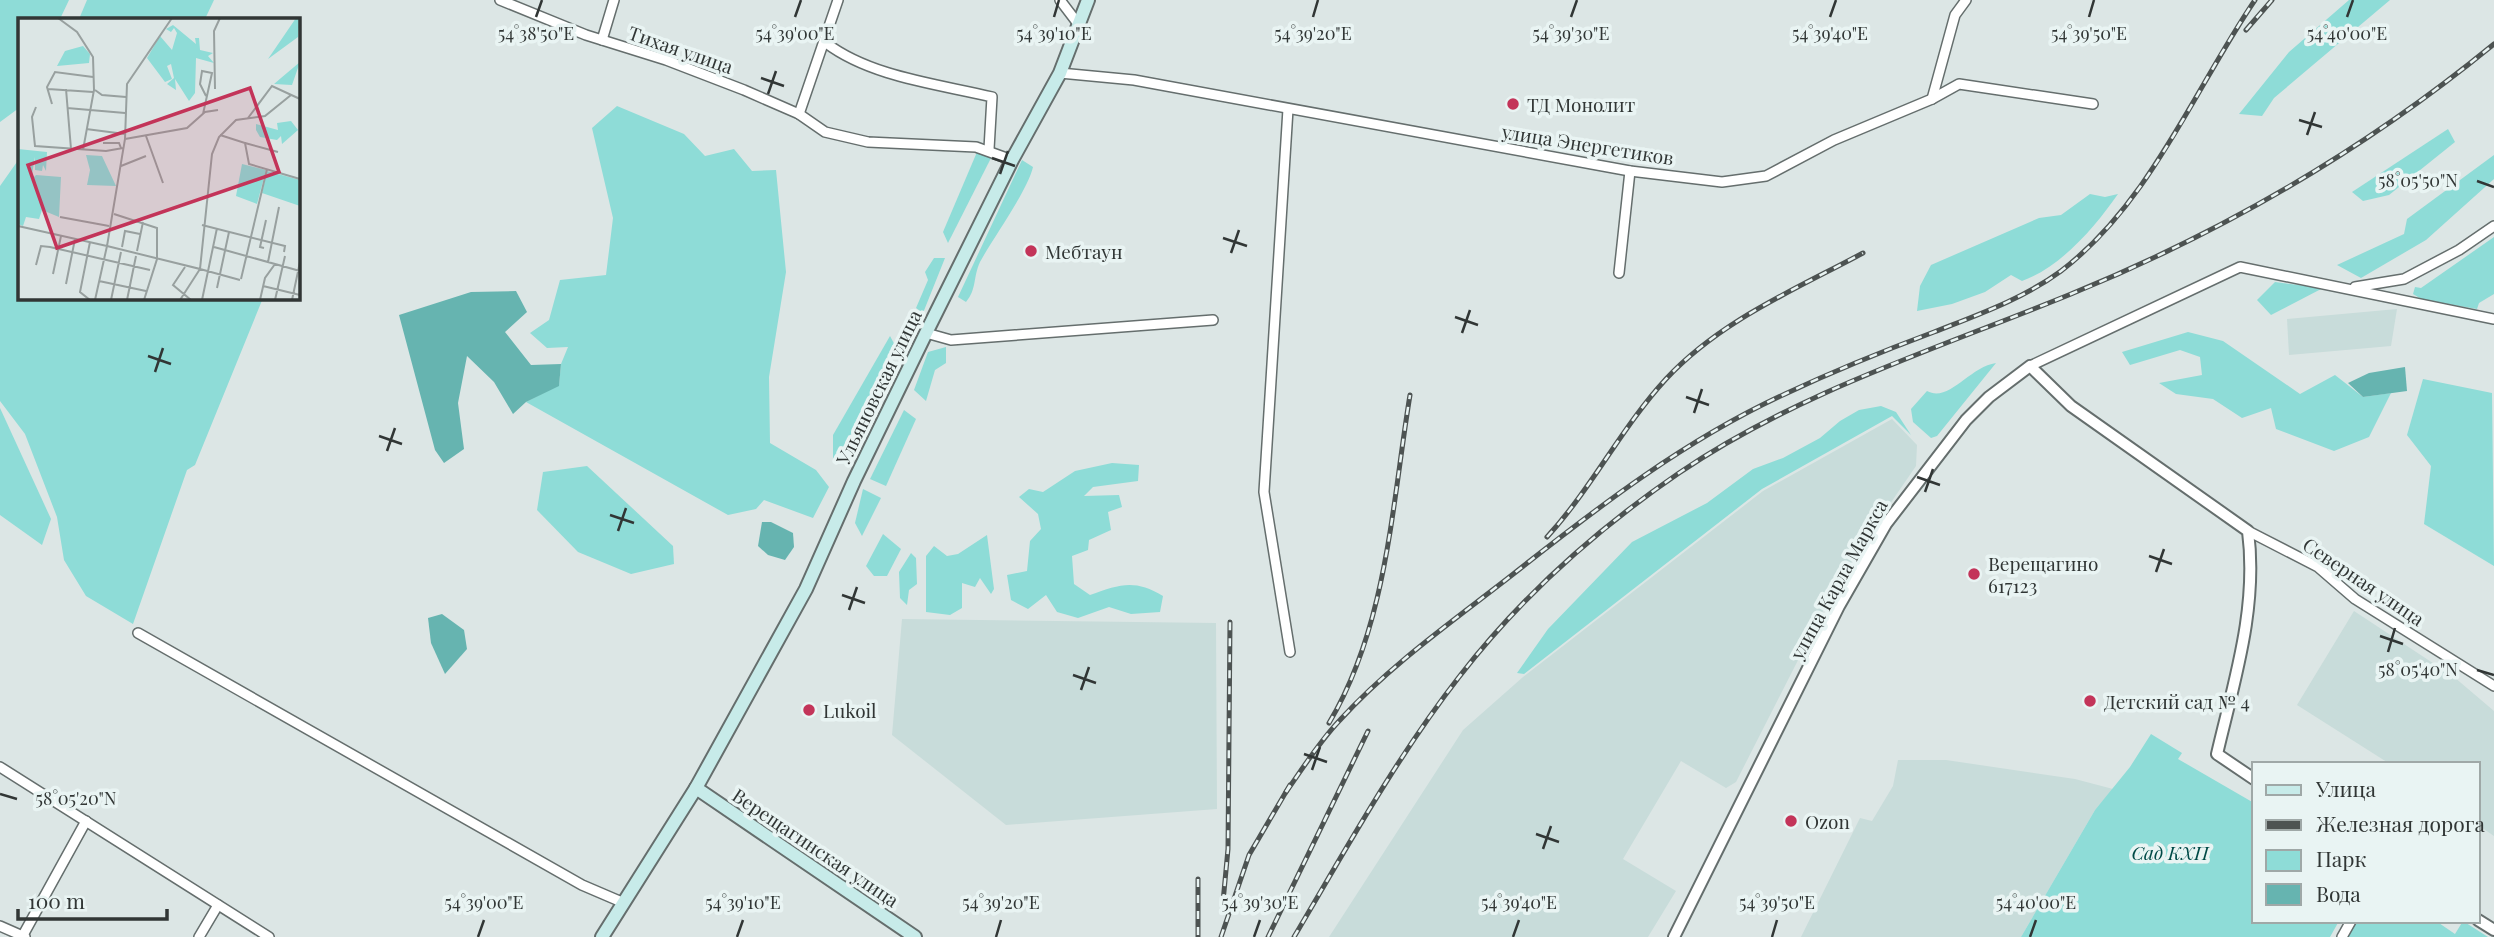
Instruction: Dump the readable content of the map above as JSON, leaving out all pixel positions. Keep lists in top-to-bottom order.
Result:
{
  "streets": {
    "main road": ["Ульяновская улица", "Верещагинская улица"],
    "street": [
      "Тихая улица",
      "улица Энергетиков",
      "улица Карла Маркса",
      "Северная улица"
    ]
  },
  "crossings": [
    ["Тихая улица", "Ульяновская улица"],
    ["улица Энергетиков", "Ульяновская улица"],
    ["Ульяновская улица", "Верещагинская улица"],
    ["улица Карла Маркса", "Северная улица"]
  ],
  "parks": ["Сад КХП"],
  "places": [
    "ТД Монолит",
    "Мебтаун",
    "Верещагино 617123",
    "Детский сад № 4",
    "Lukoil",
    "Ozon"
  ],
  "legend": [
    "Улица",
    "Железная дорога",
    "Парк",
    "Вода"
  ],
  "scale_bar": "100 m",
  "coordinates": [
    "54°38'50\"E",
    "54°39'00\"E",
    "54°39'10\"E",
    "54°39'20\"E",
    "54°39'30\"E",
    "54°39'40\"E",
    "54°39'50\"E",
    "54°40'00\"E",
    "58°05'50\"N",
    "58°05'40\"N",
    "58°05'20\"N"
  ]
}
